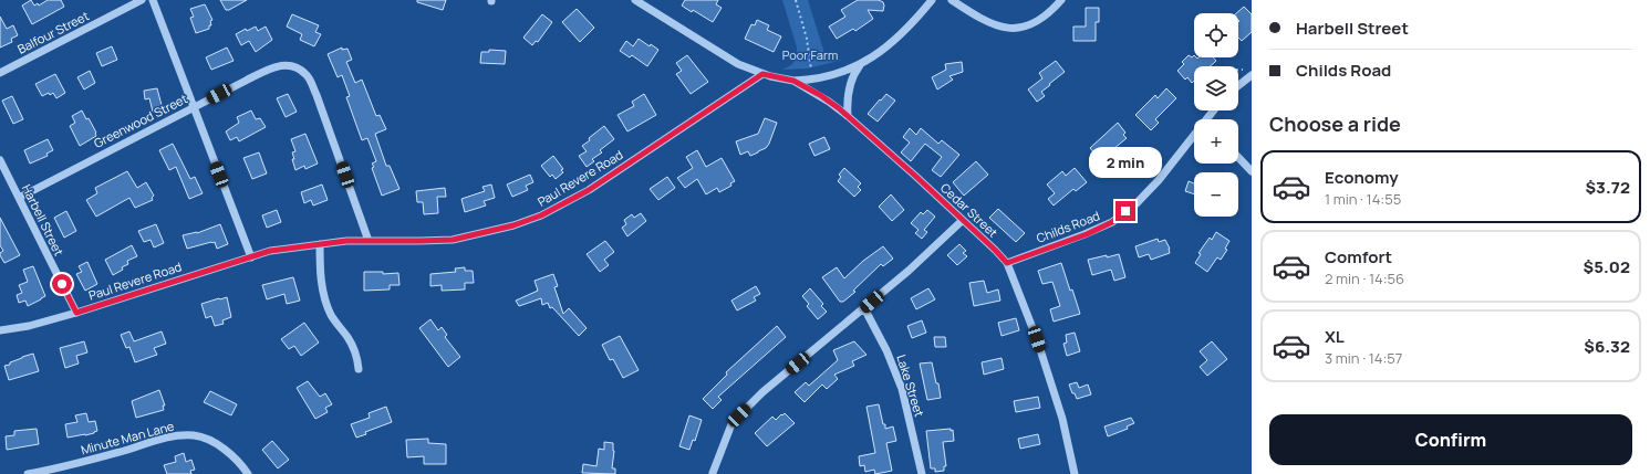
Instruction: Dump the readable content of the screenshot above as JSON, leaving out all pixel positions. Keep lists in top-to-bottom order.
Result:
{
  "streets": {
    "street": [
      "Balfour Street",
      "Greenwood Street",
      "Paul Revere Road",
      "Cedar Street",
      "Harbell Street",
      "Childs Road",
      "Lake Street",
      "Minute Man Lane"
    ]
  },
  "crossings": [
    ["Greenwood Street", "Paul Revere Road"],
    ["Greenwood Street", "Harbell Street"],
    ["Paul Revere Road", "Cedar Street"],
    ["Paul Revere Road", "Harbell Street"],
    ["Cedar Street", "Childs Road"]
  ],
  "parks": ["Poor Farm"],
  "page": {
    "banner": ["Harbell Street", "Childs Road"],
    "map_buttons": ["+", "−"],
    "heading": "Choose a ride",
    "bubble": "2 min",
    "list": [
      {
        "name": "Economy",
        "note": "1 min · 14:55",
        "value": "$3.72"
      },
      {
        "name": "Comfort",
        "note": "2 min · 14:56",
        "value": "$5.02"
      },
      {
        "name": "XL",
        "note": "3 min · 14:57",
        "value": "$6.32"
      }
    ],
    "buttons": "Confirm"
  }
}
